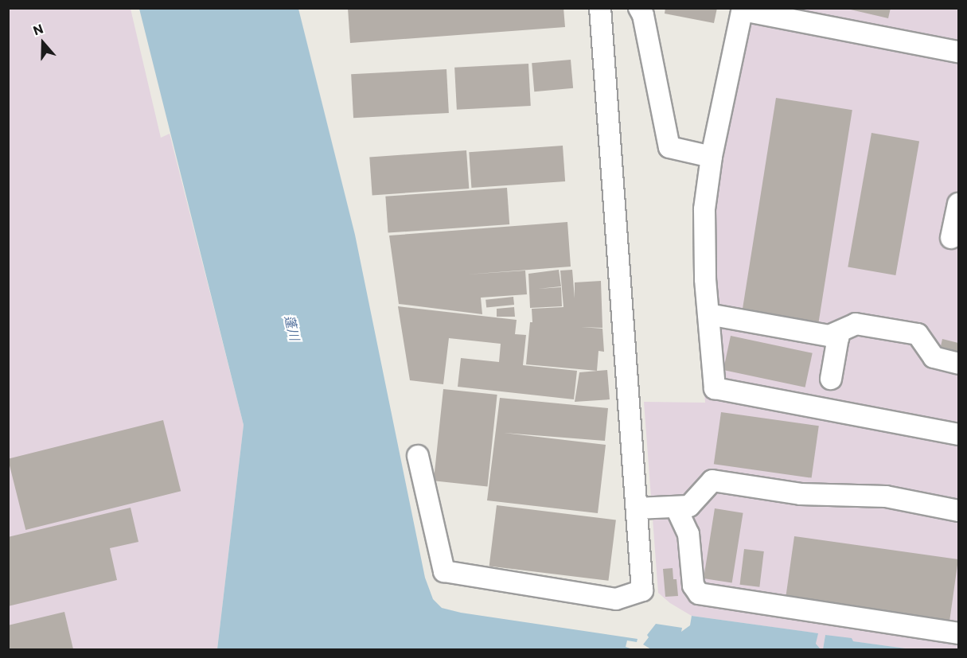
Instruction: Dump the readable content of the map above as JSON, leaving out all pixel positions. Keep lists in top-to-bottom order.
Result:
{
  "water": ["蓬川"],
  "north": "top"
}
